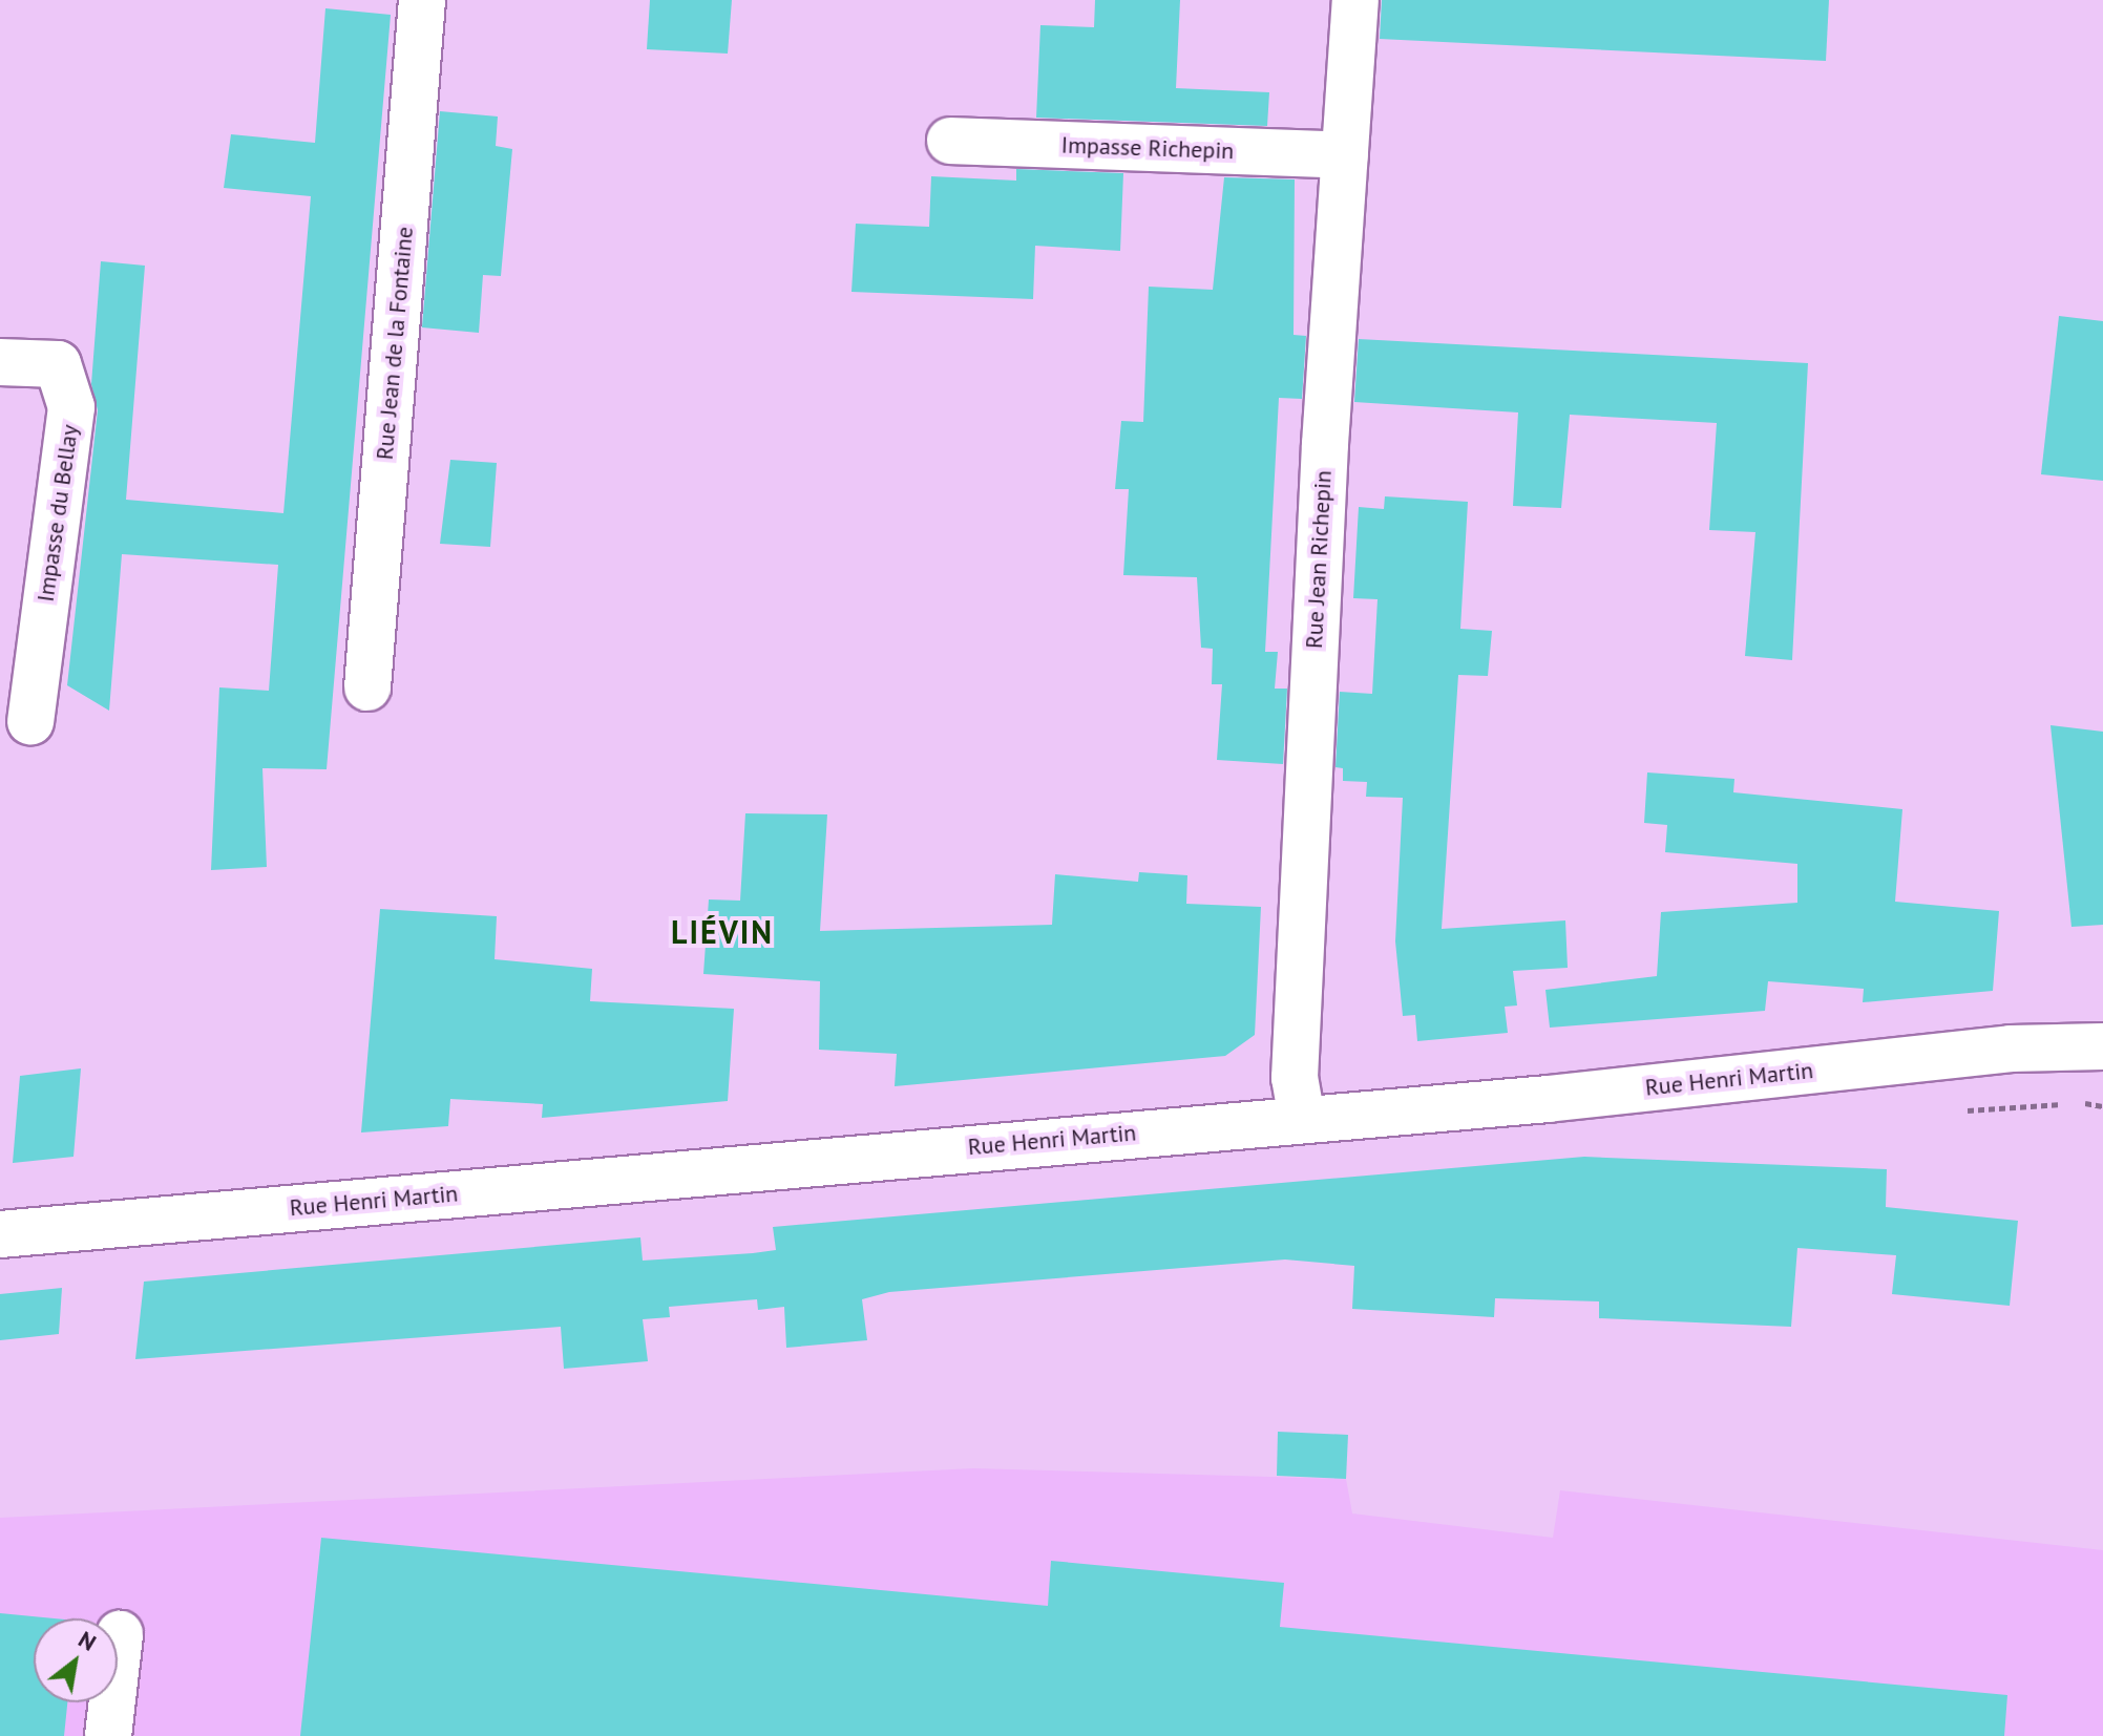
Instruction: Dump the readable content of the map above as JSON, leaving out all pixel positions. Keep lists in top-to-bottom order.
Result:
{
  "streets": {
    "street": [
      "Impasse Richepin",
      "Rue Jean de la Fontaine",
      "Impasse du Bellay",
      "Rue Jean Richepin",
      "Rue Henri Martin"
    ]
  },
  "crossings": [
    ["Impasse Richepin", "Rue Jean Richepin"],
    ["Rue Jean Richepin", "Rue Henri Martin"]
  ],
  "districts": ["LIÉVIN"],
  "north": "top right"
}
